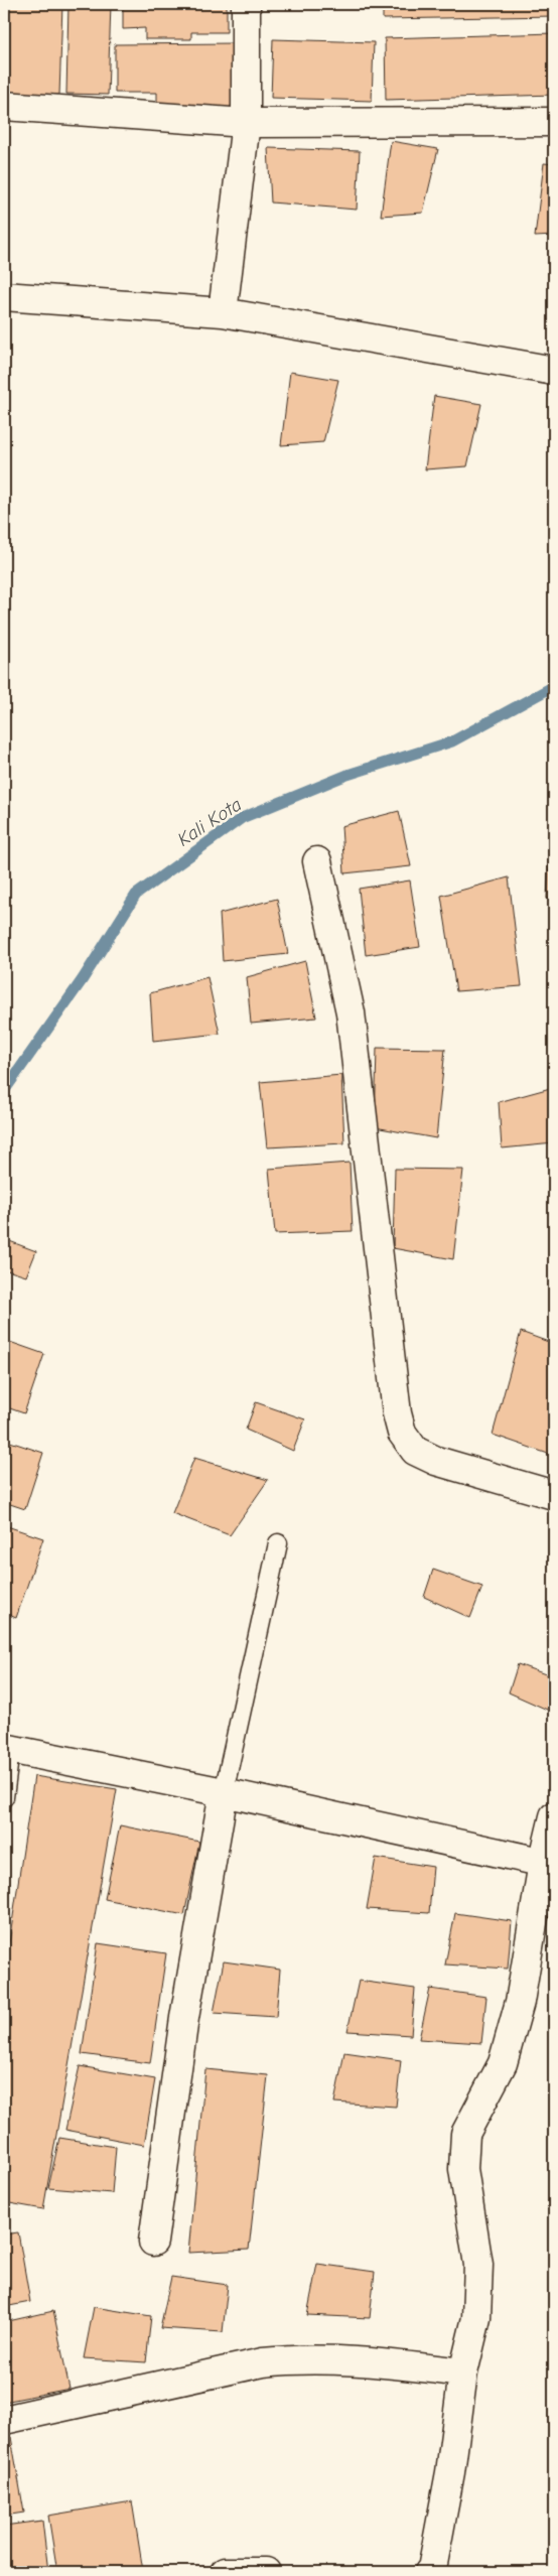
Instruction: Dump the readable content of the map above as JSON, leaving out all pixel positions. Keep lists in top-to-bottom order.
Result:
{
  "water": ["Kali Kota"]
}
